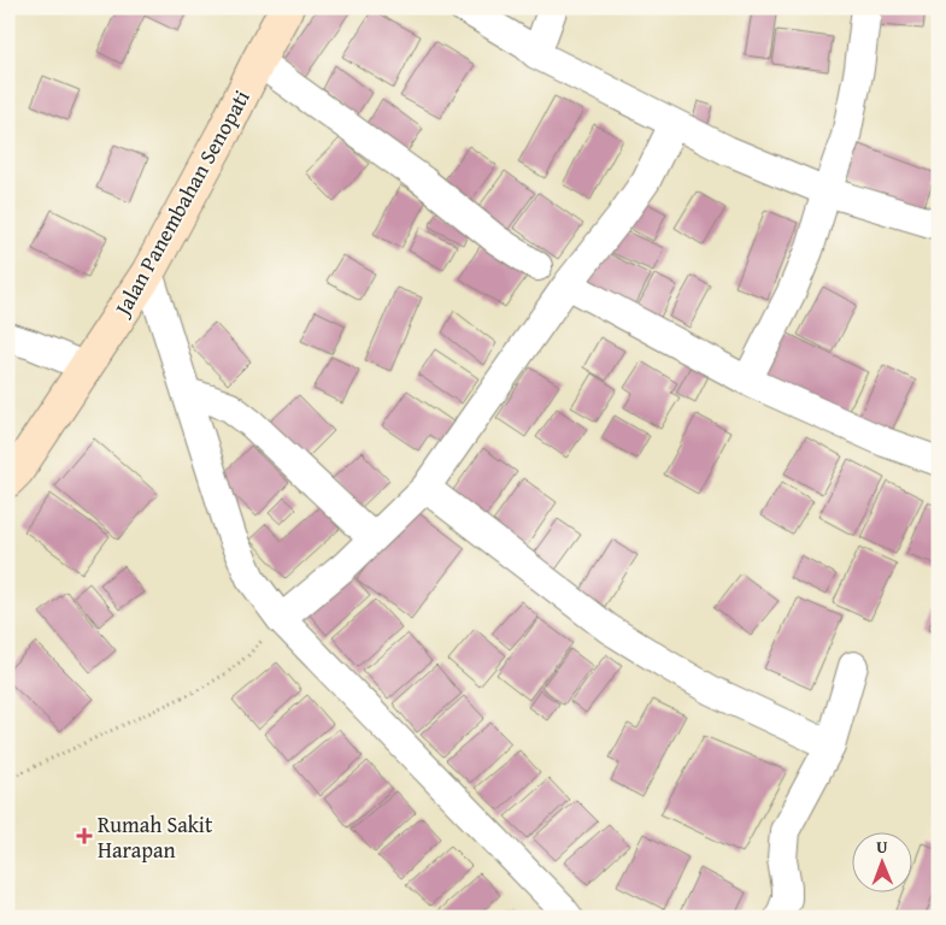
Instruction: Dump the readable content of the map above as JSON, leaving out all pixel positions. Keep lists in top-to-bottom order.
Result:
{
  "streets": {
    "main road": ["Jalan Panembahan Senopati"]
  },
  "places": {
    "health": ["Rumah Sakit Harapan"]
  },
  "north": "top"
}
